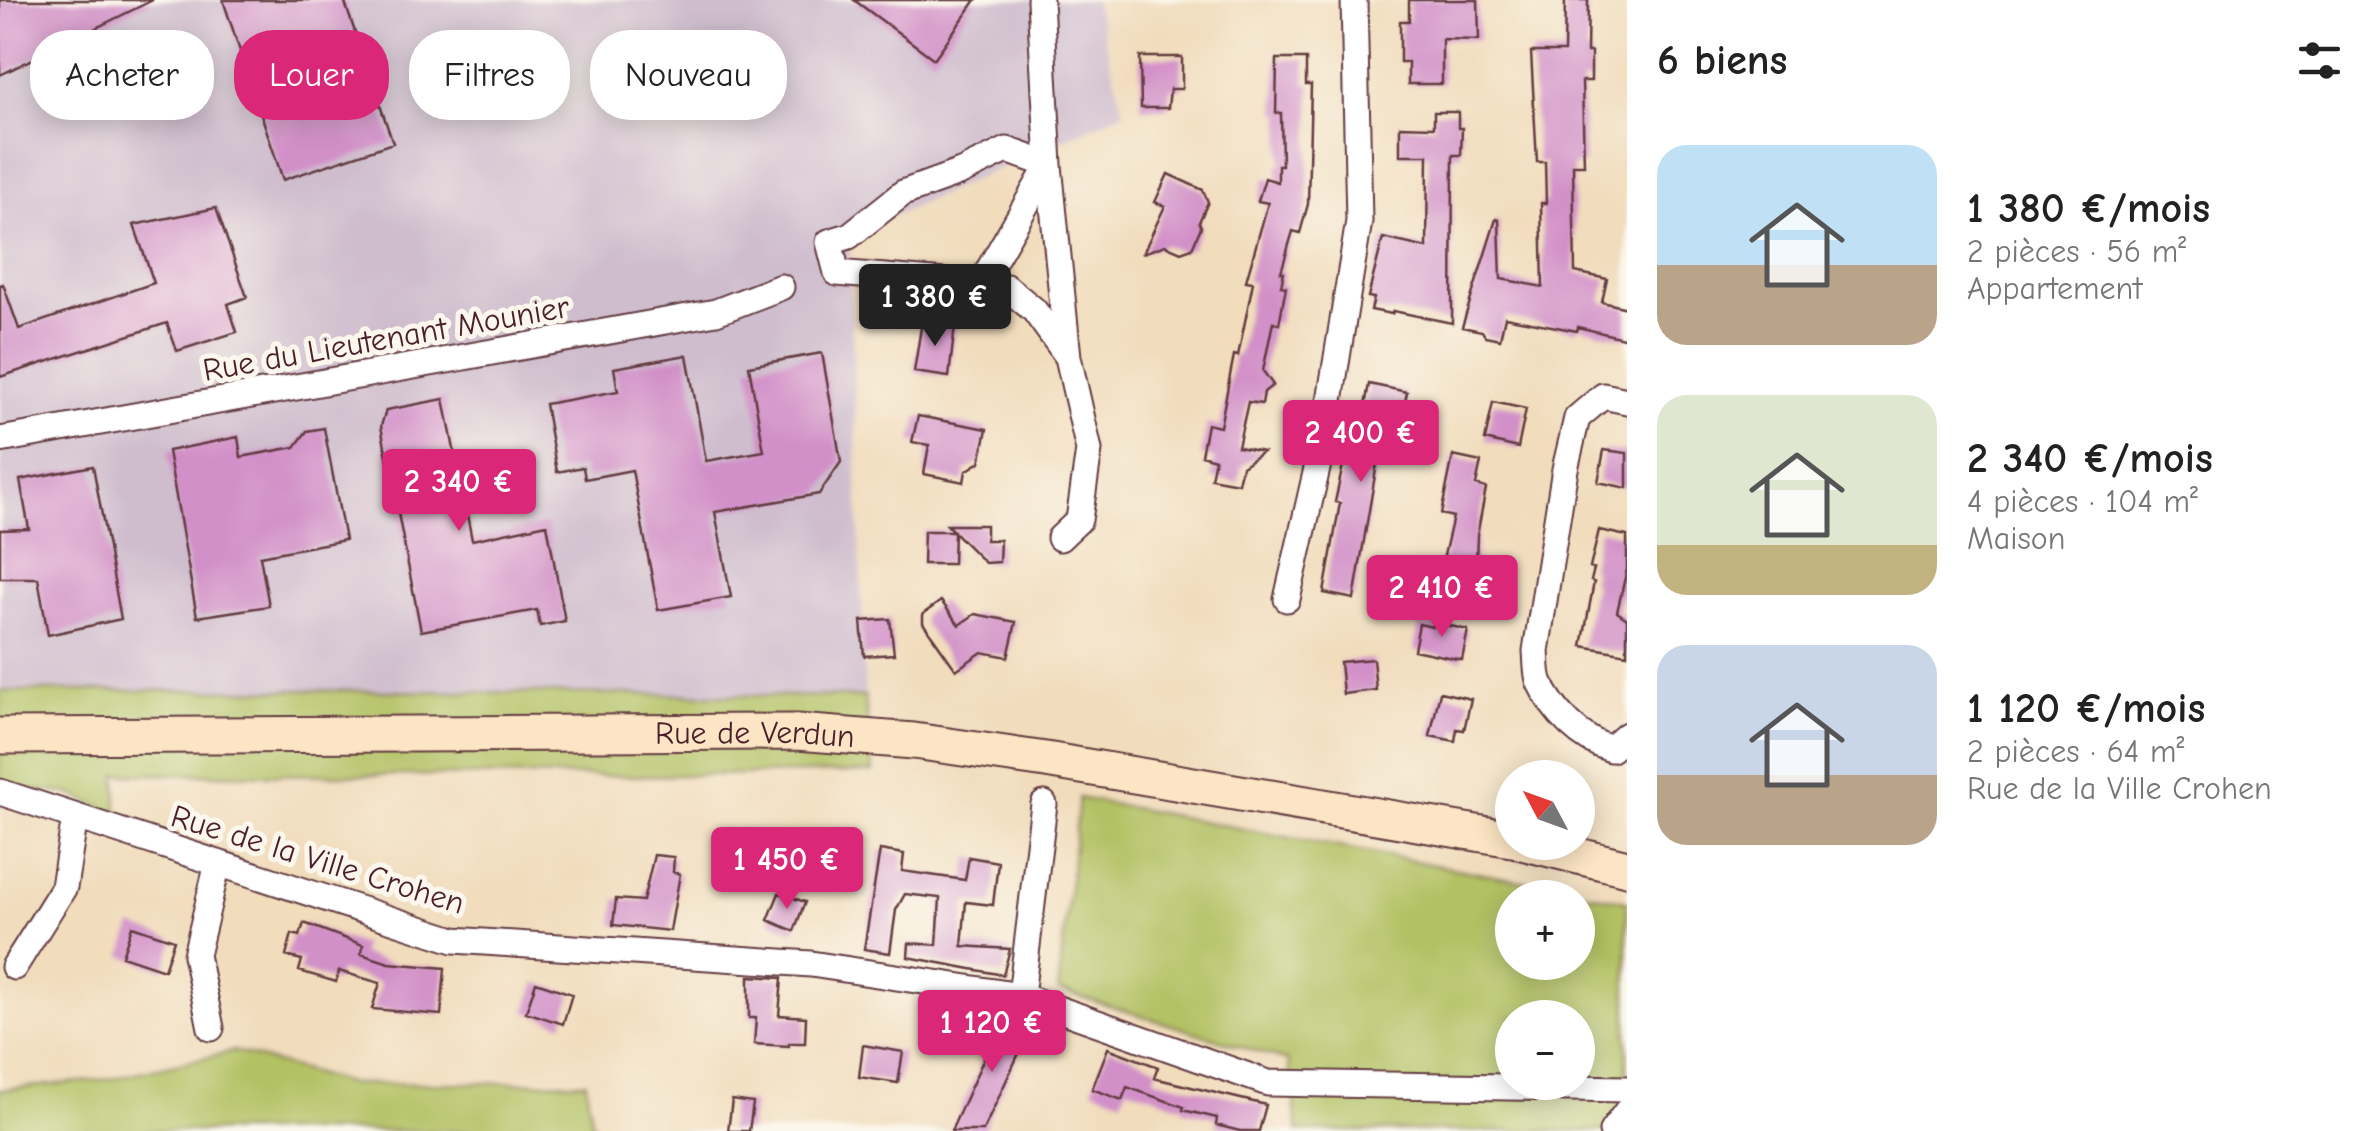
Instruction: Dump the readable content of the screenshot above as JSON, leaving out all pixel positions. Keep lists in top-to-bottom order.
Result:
{
  "streets": {
    "main road": ["Rue de Verdun"],
    "street": ["Rue du Lieutenant Mounier", "Rue de la Ville Crohen"]
  },
  "north": "top left",
  "page": {
    "heading": "6 biens",
    "chip": [
      "Acheter",
      "Louer",
      "Filtres",
      "Nouveau"
    ],
    "list": [
      {
        "name": "1 380 €/mois",
        "note": "2 pièces · 56 m² · Appartement"
      },
      {
        "name": "2 340 €/mois",
        "note": "4 pièces · 104 m² · Maison"
      },
      {
        "name": "1 120 €/mois",
        "note": "2 pièces · 64 m² · Rue de la Ville Crohen"
      }
    ],
    "price": [
      "1 380 €",
      "2 400 €",
      "2 340 €",
      "2 410 €",
      "1 450 €",
      "1 120 €"
    ],
    "map_buttons": ["+", "−"]
  }
}
